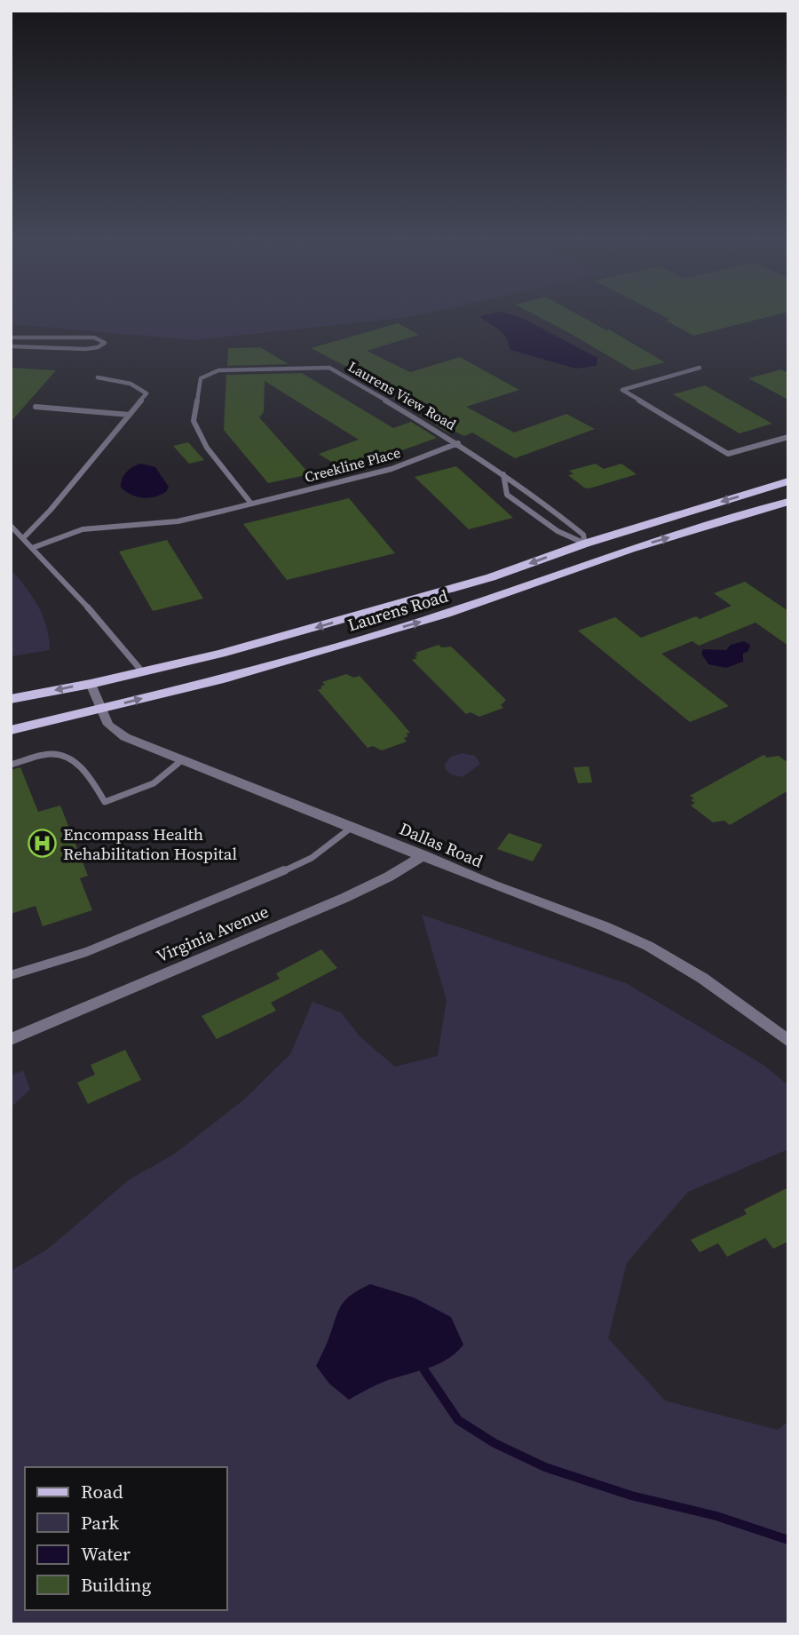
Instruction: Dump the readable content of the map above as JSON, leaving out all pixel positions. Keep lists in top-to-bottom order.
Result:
{
  "streets": {
    "main road": ["Laurens Road"],
    "street": ["Dallas Road", "Virginia Avenue"],
    "lane": ["Laurens View Road", "Creekline Place"]
  },
  "crossings": [
    ["Laurens View Road", "Creekline Place"],
    ["Laurens View Road", "Laurens Road"],
    ["Laurens Road", "Dallas Road"],
    ["Dallas Road", "Virginia Avenue"]
  ],
  "places": {
    "hospital": ["Encompass Health Rehabilitation Hospital"]
  },
  "legend": [
    "Road",
    "Park",
    "Water",
    "Building"
  ]
}
